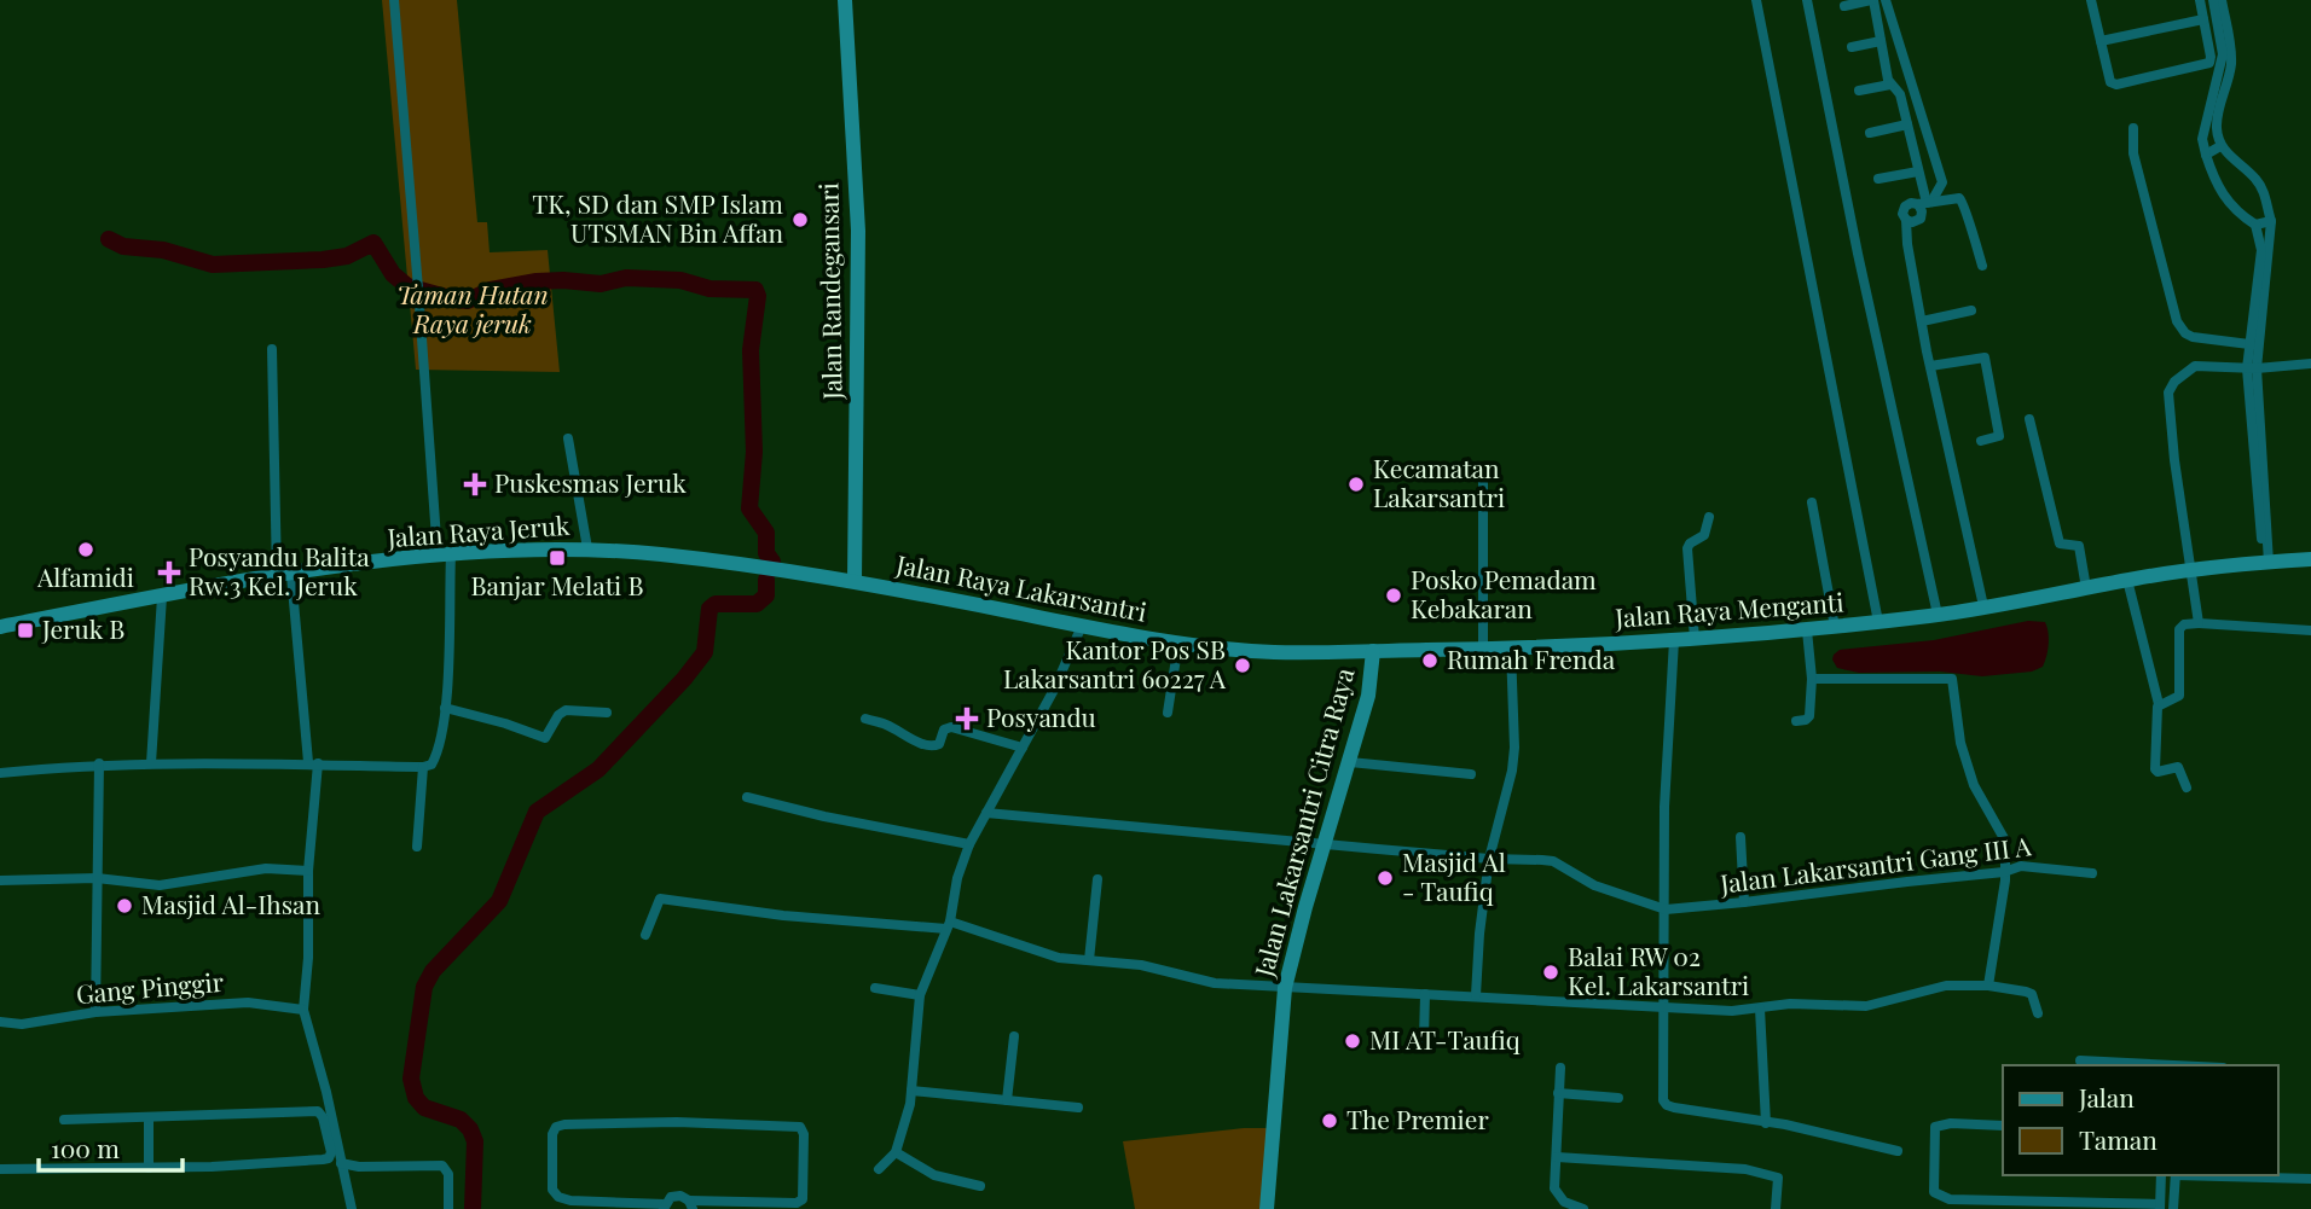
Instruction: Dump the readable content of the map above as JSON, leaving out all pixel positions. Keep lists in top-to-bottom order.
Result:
{
  "streets": {
    "main road": [
      "Jalan Randegansari",
      "Jalan Raya Jeruk",
      "Jalan Raya Lakarsantri",
      "Jalan Raya Menganti",
      "Jalan Lakarsantri Citra Raya"
    ],
    "street": ["Jalan Lakarsantri Gang III A", "Gang Pinggir"]
  },
  "crossings": [
    ["Jalan Randegansari", "Jalan Raya Lakarsantri"],
    ["Jalan Raya Jeruk", "Jalan Raya Lakarsantri"],
    ["Jalan Raya Lakarsantri", "Jalan Raya Menganti"],
    ["Jalan Raya Lakarsantri", "Jalan Lakarsantri Citra Raya"],
    ["Jalan Raya Menganti", "Jalan Lakarsantri Citra Raya"]
  ],
  "parks": ["Taman Hutan Raya jeruk"],
  "places": {
    "other": [
      "TK, SD dan SMP Islam UTSMAN Bin Affan",
      "Kecamatan Lakarsantri",
      "Alfamidi",
      "Posko Pemadam Kebakaran",
      "Rumah Frenda",
      "Kantor Pos SB Lakarsantri 60227 A",
      "Masjid Al - Taufiq",
      "Masjid Al-Ihsan",
      "Balai RW 02 Kel. Lakarsantri",
      "MI AT-Taufiq",
      "The Premier"
    ],
    "health": ["Puskesmas Jeruk", "Posyandu Balita Rw.3 Kel. Jeruk", "Posyandu"],
    "transit": ["Banjar Melati B", "Jeruk B"]
  },
  "legend": ["Jalan", "Taman"],
  "scale_bar": "100 m"
}
